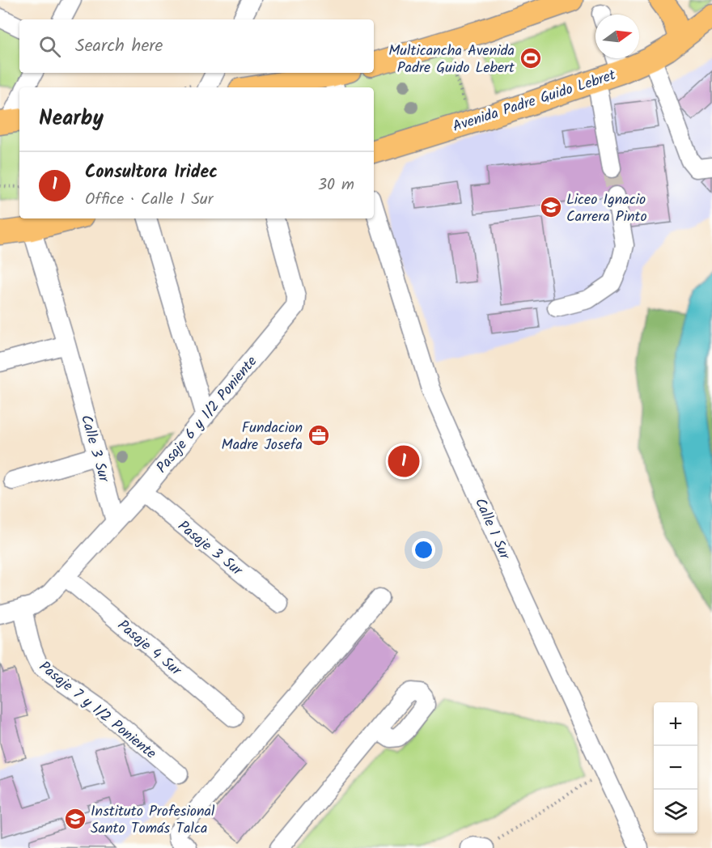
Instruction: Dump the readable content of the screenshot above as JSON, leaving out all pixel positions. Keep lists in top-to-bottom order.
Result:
{
  "streets": {
    "main road": ["Avenida Padre Guido Lebret"],
    "street": [
      "Pasaje 6 y 1/2 Poniente",
      "Calle 3 Sur",
      "Calle 1 Sur",
      "Pasaje 3 Sur",
      "Pasaje 4 Sur",
      "Pasaje 7 y 1/2 Poniente"
    ]
  },
  "crossings": [
    ["Pasaje 6 y 1/2 Poniente", "Calle 3 Sur"],
    ["Pasaje 6 y 1/2 Poniente", "Pasaje 3 Sur"]
  ],
  "places": {
    "sports": ["Multicancha Avenida Padre Guido Lebert"],
    "school or university": ["Liceo Ignacio Carrera Pinto", "Instituto Profesional Santo Tomás Talca"],
    "office": ["Fundacion Madre Josefa"]
  },
  "north": "right",
  "page": {
    "search": "Search here",
    "heading": "Nearby",
    "list": [
      {
        "mark": "1",
        "name": "Consultora Iridec",
        "note": "Office · Calle 1 Sur",
        "value": "30 m"
      }
    ],
    "pins": "1",
    "map_buttons": ["+", "−"]
  }
}
